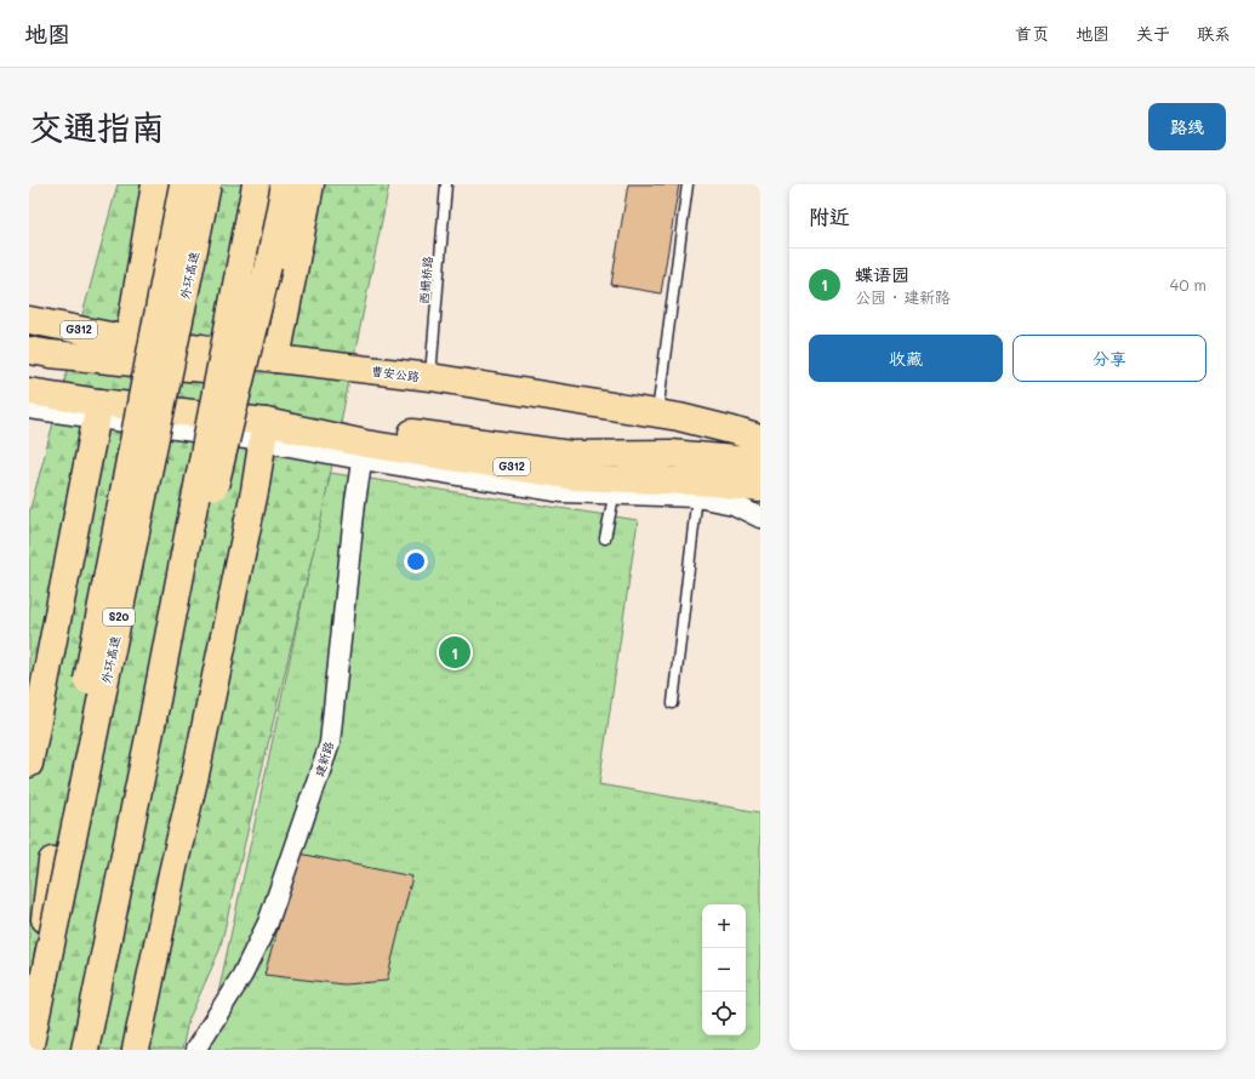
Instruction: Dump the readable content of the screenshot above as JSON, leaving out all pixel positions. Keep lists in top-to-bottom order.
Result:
{
  "streets": {
    "highway": [
      "外环高速",
      "G312",
      "曹安公路",
      "S20"
    ],
    "street": ["建新路"],
    "lane": ["西栅桥路"]
  },
  "crossings": [
    ["西栅桥路", "曹安公路"],
    ["G312", "建新路"]
  ],
  "page": {
    "header": "地图",
    "nav": [
      "首页",
      "地图",
      "关于",
      "联系"
    ],
    "buttons": [
      "路线",
      ["收藏", "分享"]
    ],
    "title": "交通指南",
    "heading": "附近",
    "list": [
      {
        "mark": "1",
        "name": "蝶语园",
        "note": "公园 · 建新路",
        "value": "40 m"
      }
    ],
    "pins": "1",
    "map_buttons": ["+", "−"]
  }
}
